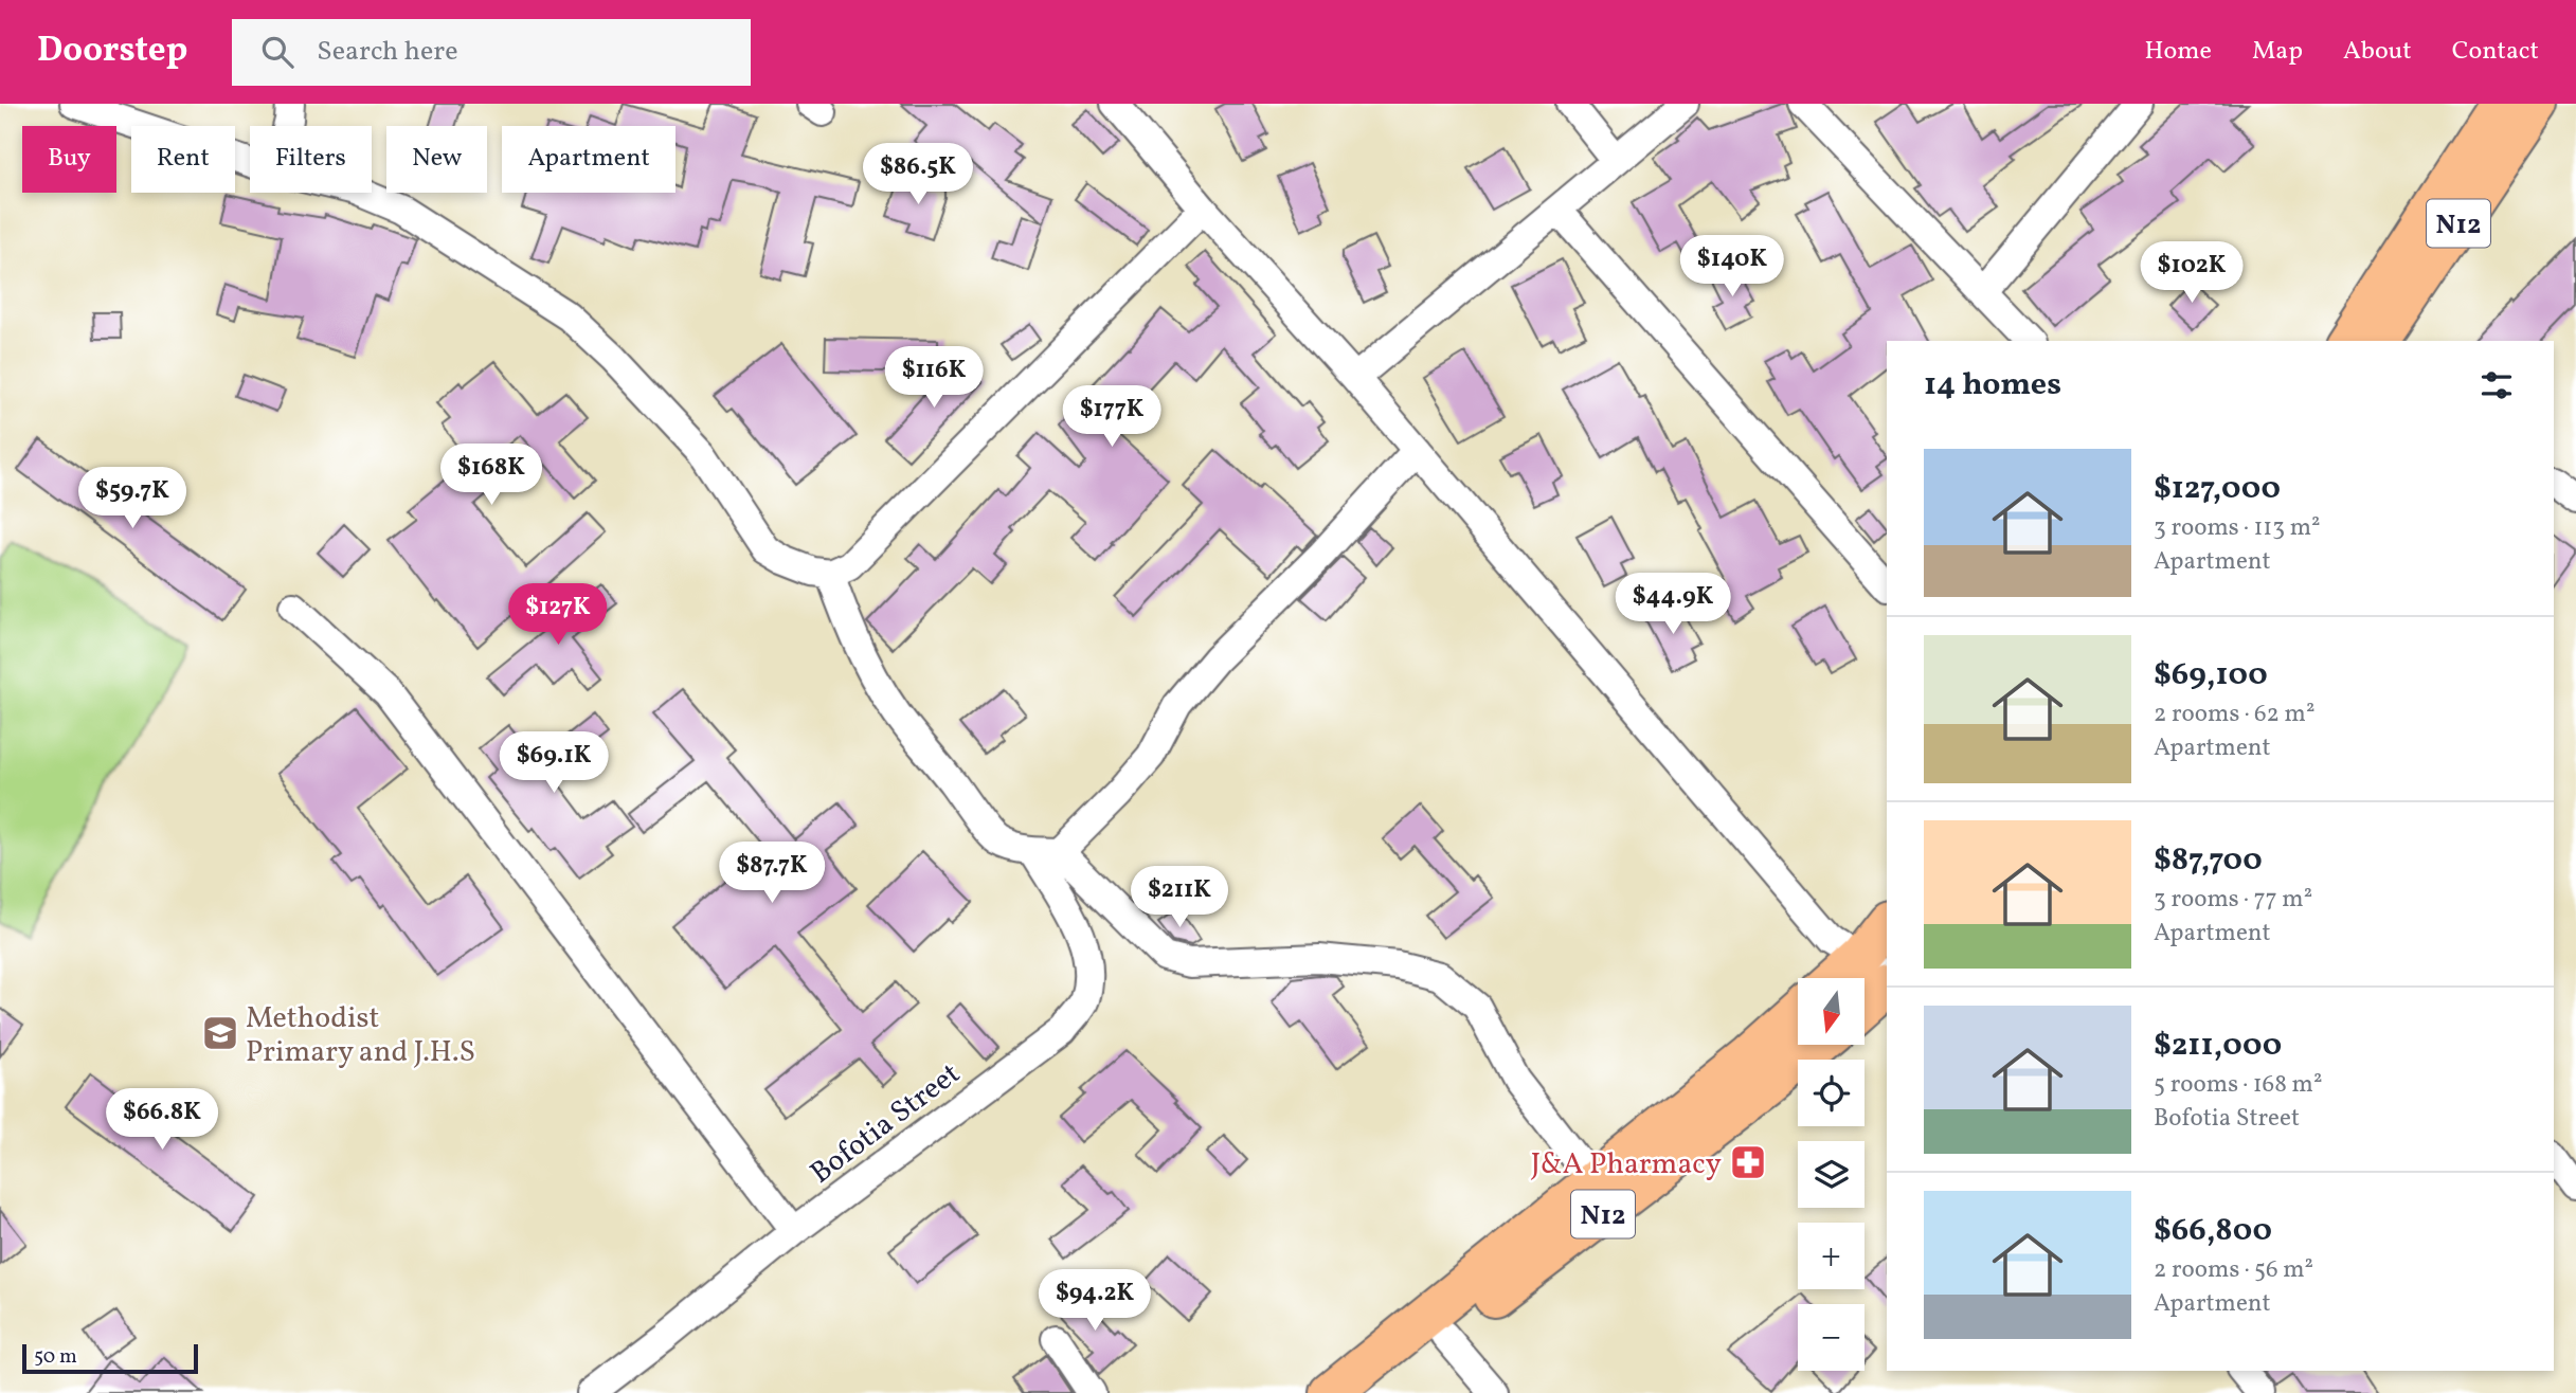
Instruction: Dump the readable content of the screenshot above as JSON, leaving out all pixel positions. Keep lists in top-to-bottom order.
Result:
{
  "streets": {
    "highway": ["N12"],
    "street": ["Bofotia Street"]
  },
  "places": {
    "school or university": ["Methodist Primary and J.H.S"],
    "pharmacy": ["J&A Pharmacy"]
  },
  "scale_bar": "50 m",
  "north": "bottom",
  "page": {
    "header": "Doorstep",
    "search": "Search here",
    "nav": [
      "Home",
      "Map",
      "About",
      "Contact"
    ],
    "chip": [
      "Buy",
      "Rent",
      "Filters",
      "New",
      "Apartment"
    ],
    "price": [
      "$86.5K",
      "$140K",
      "$102K",
      "$116K",
      "$177K",
      "$168K",
      "$59.7K",
      "$44.9K",
      "$127K",
      "$69.1K",
      "$87.7K",
      "$211K",
      "$66.8K",
      "$94.2K"
    ],
    "heading": "14 homes",
    "list": [
      {
        "name": "$127,000",
        "note": "3 rooms · 113 m² · Apartment"
      },
      {
        "name": "$69,100",
        "note": "2 rooms · 62 m² · Apartment"
      },
      {
        "name": "$87,700",
        "note": "3 rooms · 77 m² · Apartment"
      },
      {
        "name": "$211,000",
        "note": "5 rooms · 168 m² · Bofotia Street"
      },
      {
        "name": "$66,800",
        "note": "2 rooms · 56 m² · Apartment"
      }
    ],
    "map_buttons": ["+", "−"],
    "scale": "50 m"
  }
}
